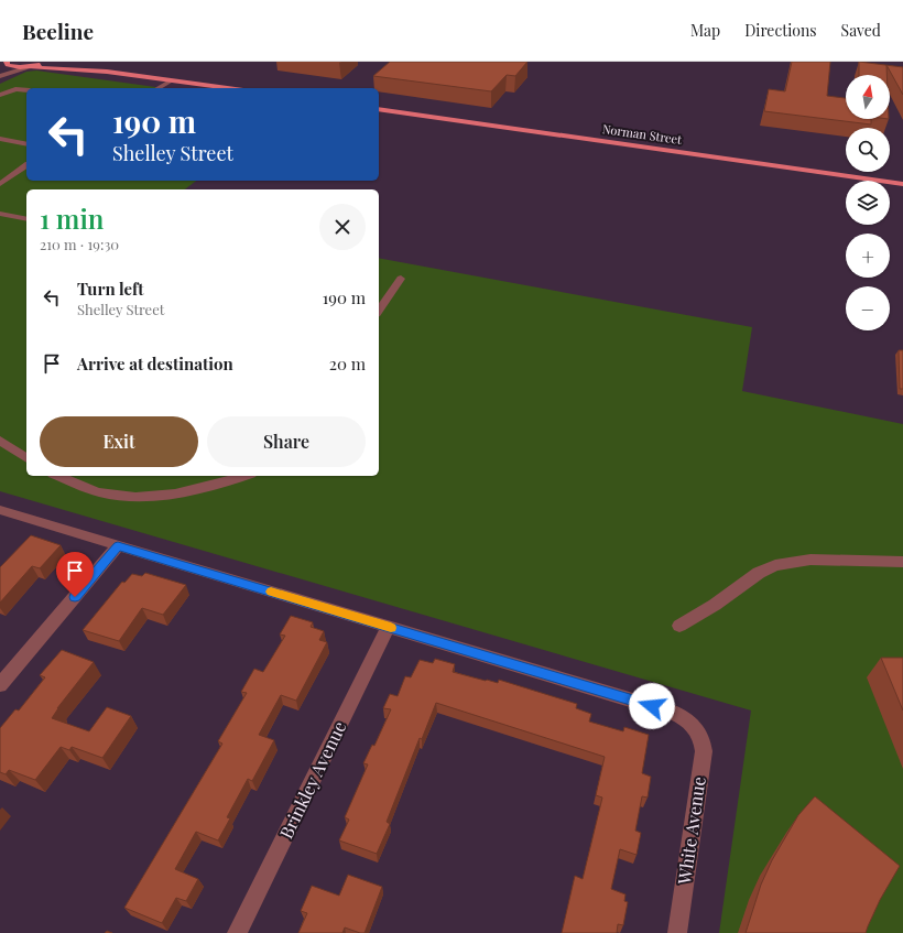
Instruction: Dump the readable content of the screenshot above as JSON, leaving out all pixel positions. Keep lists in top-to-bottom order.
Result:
{
  "streets": {
    "main road": ["Norman Street"],
    "street": ["Brinkley Avenue", "White Avenue"]
  },
  "crossings": [
    ["Brinkley Avenue", "White Avenue"]
  ],
  "north": "top",
  "page": {
    "header": "Beeline",
    "nav": ["Map", "Directions", "Saved"],
    "map_buttons": ["+", "−"],
    "turn": ["190 m", "Shelley Street"],
    "heading": ["1 min", "210 m · 19:30"],
    "list": [
      {
        "name": "Turn left",
        "note": "Shelley Street",
        "value": "190 m"
      },
      {
        "name": "Arrive at destination",
        "value": "20 m"
      }
    ],
    "buttons": ["Exit", "Share"]
  }
}
